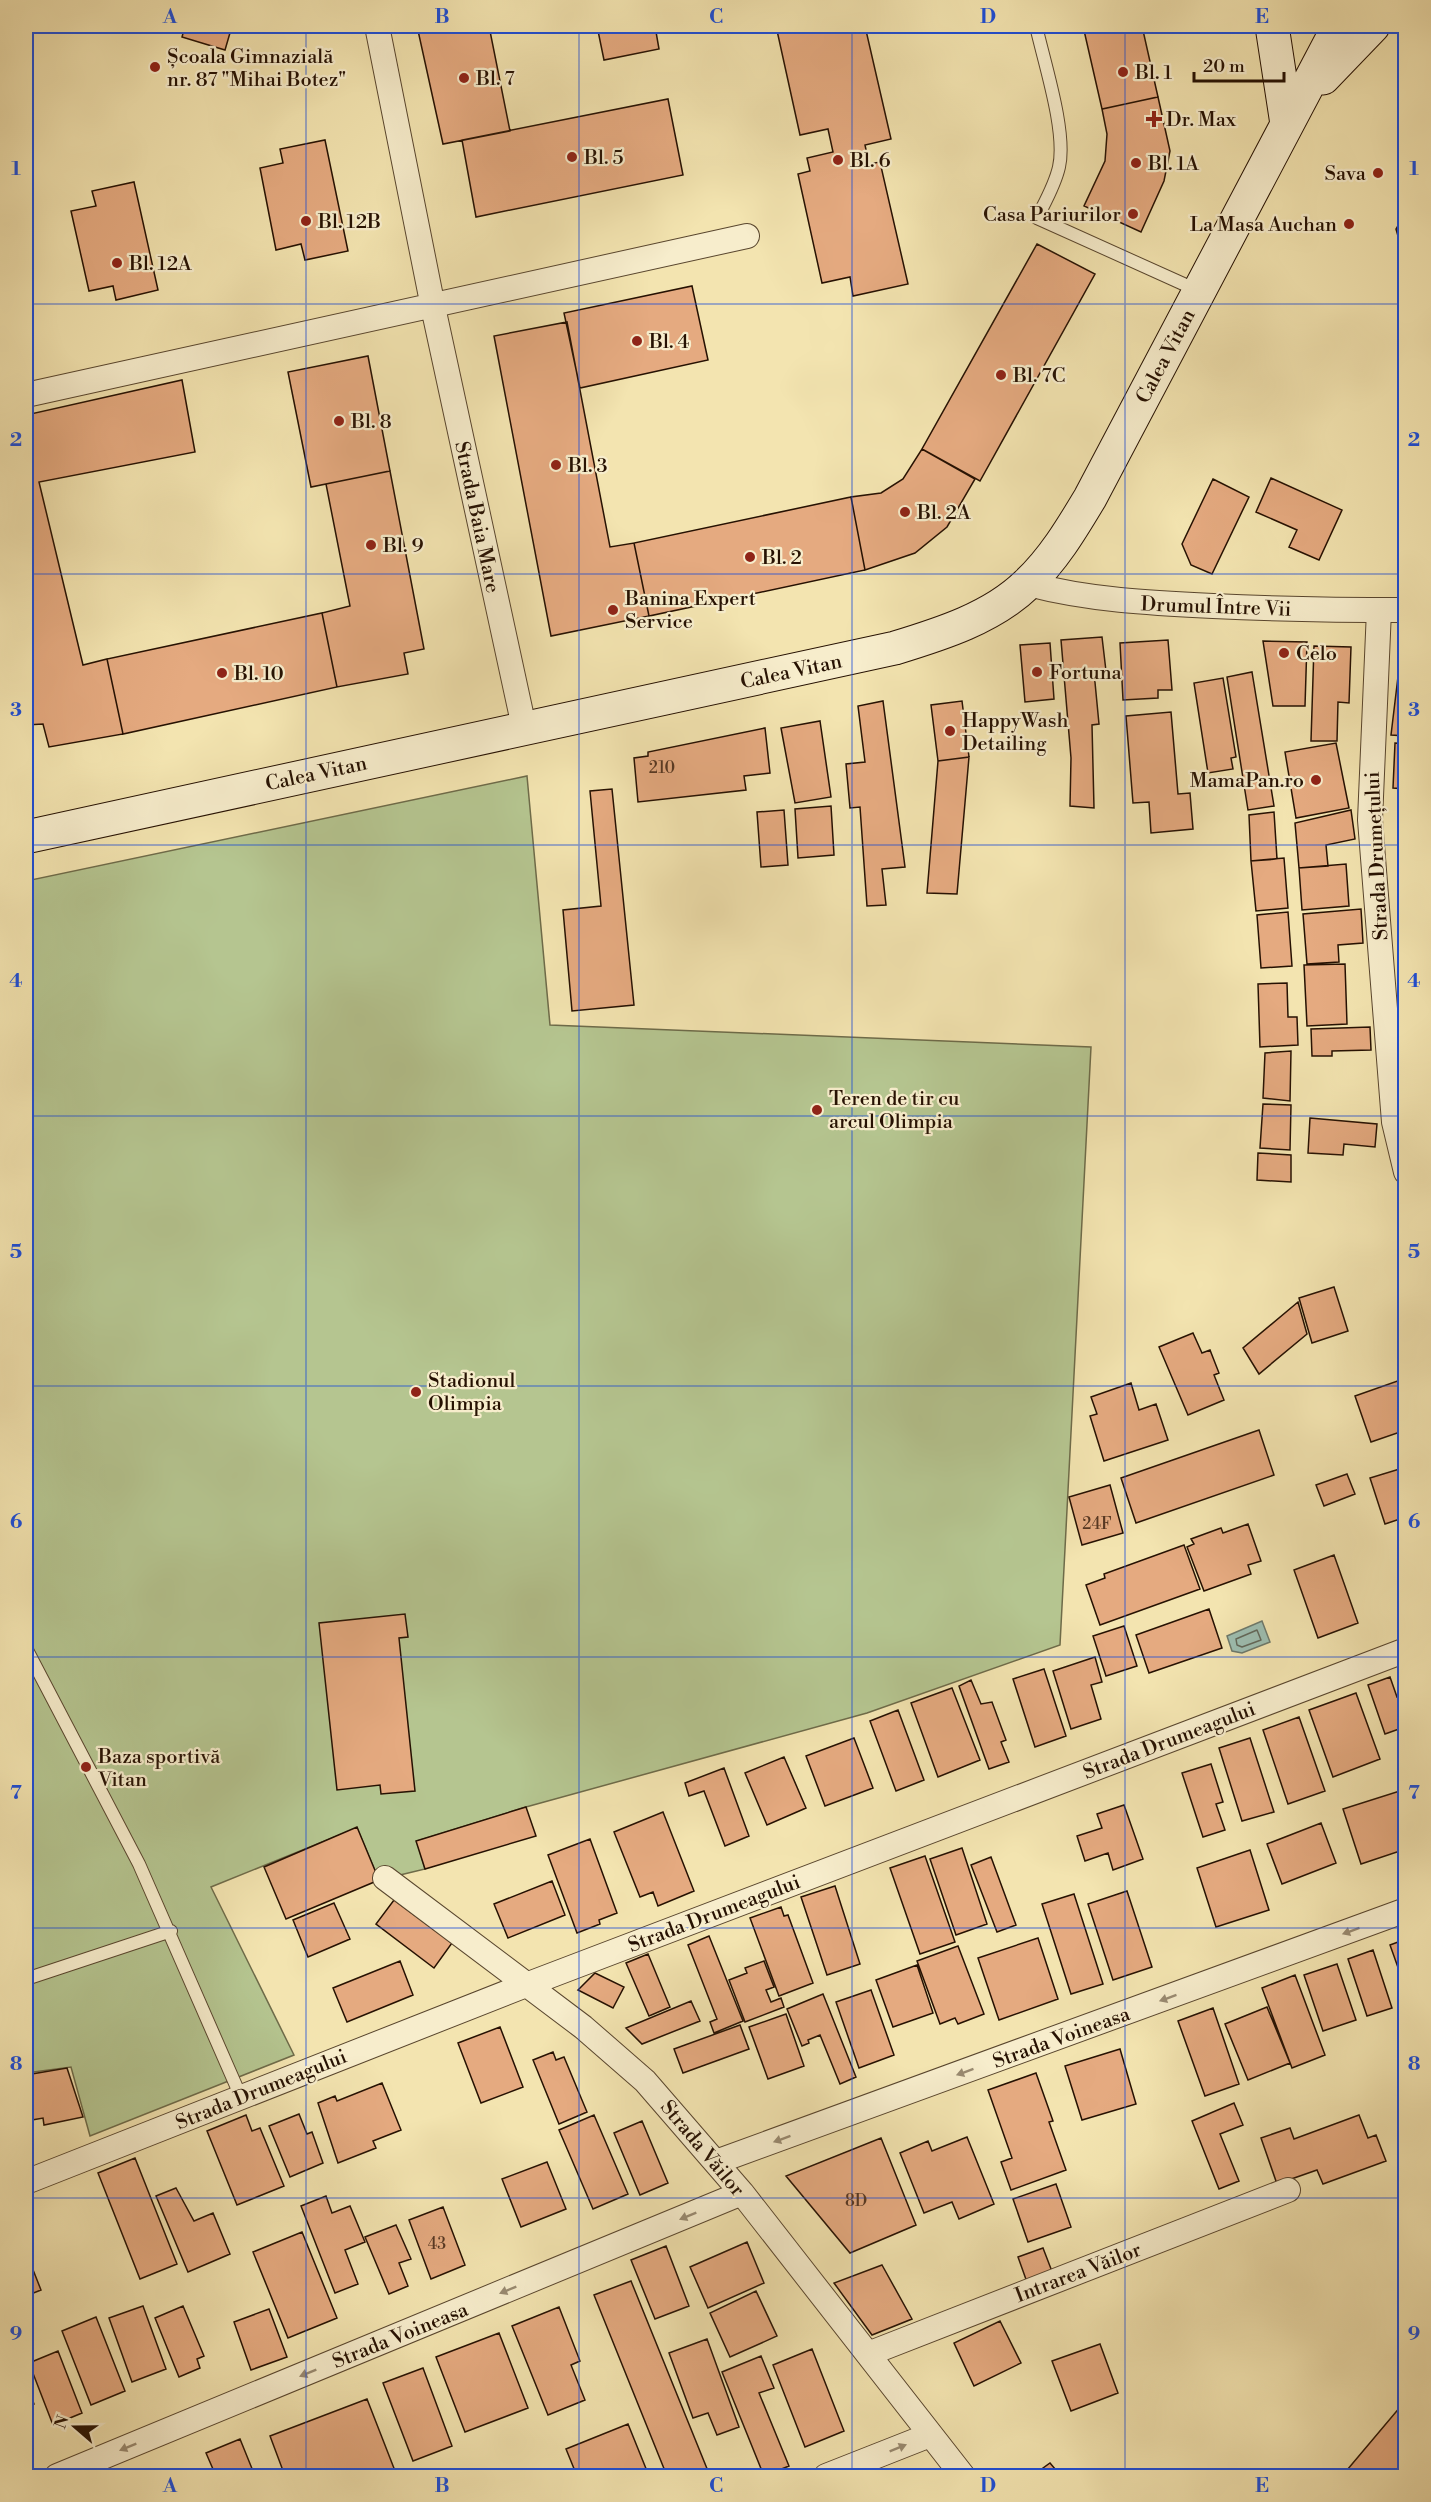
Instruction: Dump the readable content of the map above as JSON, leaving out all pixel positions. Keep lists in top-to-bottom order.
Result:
{
  "streets": {
    "main road": ["Calea Vitan"],
    "street": [
      "Strada Baia Mare",
      "Drumul Între Vii",
      "Strada Drumețului",
      "Strada Drumeagului",
      "Strada Voineasa",
      "Strada Văilor",
      "Intrarea Văilor"
    ]
  },
  "crossings": [
    ["Calea Vitan", "Strada Baia Mare"],
    ["Calea Vitan", "Drumul Între Vii"],
    ["Drumul Între Vii", "Strada Drumețului"],
    ["Strada Drumeagului", "Strada Văilor"],
    ["Strada Voineasa", "Strada Văilor"],
    ["Strada Văilor", "Intrarea Văilor"]
  ],
  "one_way": ["Strada Voineasa"],
  "places": {
    "other": [
      "Școala Gimnazială nr. 87 \"Mihai Botez\"",
      "Bl. 1",
      "Bl. 7",
      "Bl. 5",
      "Bl. 6",
      "Bl. 1A",
      "Sava",
      "Casa Pariurilor",
      "Bl. 12B",
      "La Masa Auchan",
      "Bl. 12A",
      "Bl. 4",
      "Bl. 7C",
      "Bl. 8",
      "Bl. 3",
      "Bl. 2A",
      "Bl. 9",
      "Bl. 2",
      "Banina Expert Service",
      "Celo",
      "Fortuna",
      "Bl. 10",
      "HappyWash Detailing",
      "MamaPan.ro",
      "Teren de tir cu arcul Olimpia",
      "Stadionul Olimpia",
      "Baza sportivă Vitan"
    ],
    "health": ["Dr. Max"]
  },
  "house_numbers": [
    "210",
    "24F",
    "8D",
    "43"
  ],
  "scale_bar": "20 m",
  "north": "left",
  "grid": {
    "columns": [
      "A",
      "B",
      "C",
      "D",
      "E"
    ],
    "rows": [
      "1",
      "2",
      "3",
      "4",
      "5",
      "6",
      "7",
      "8",
      "9"
    ]
  }
}
